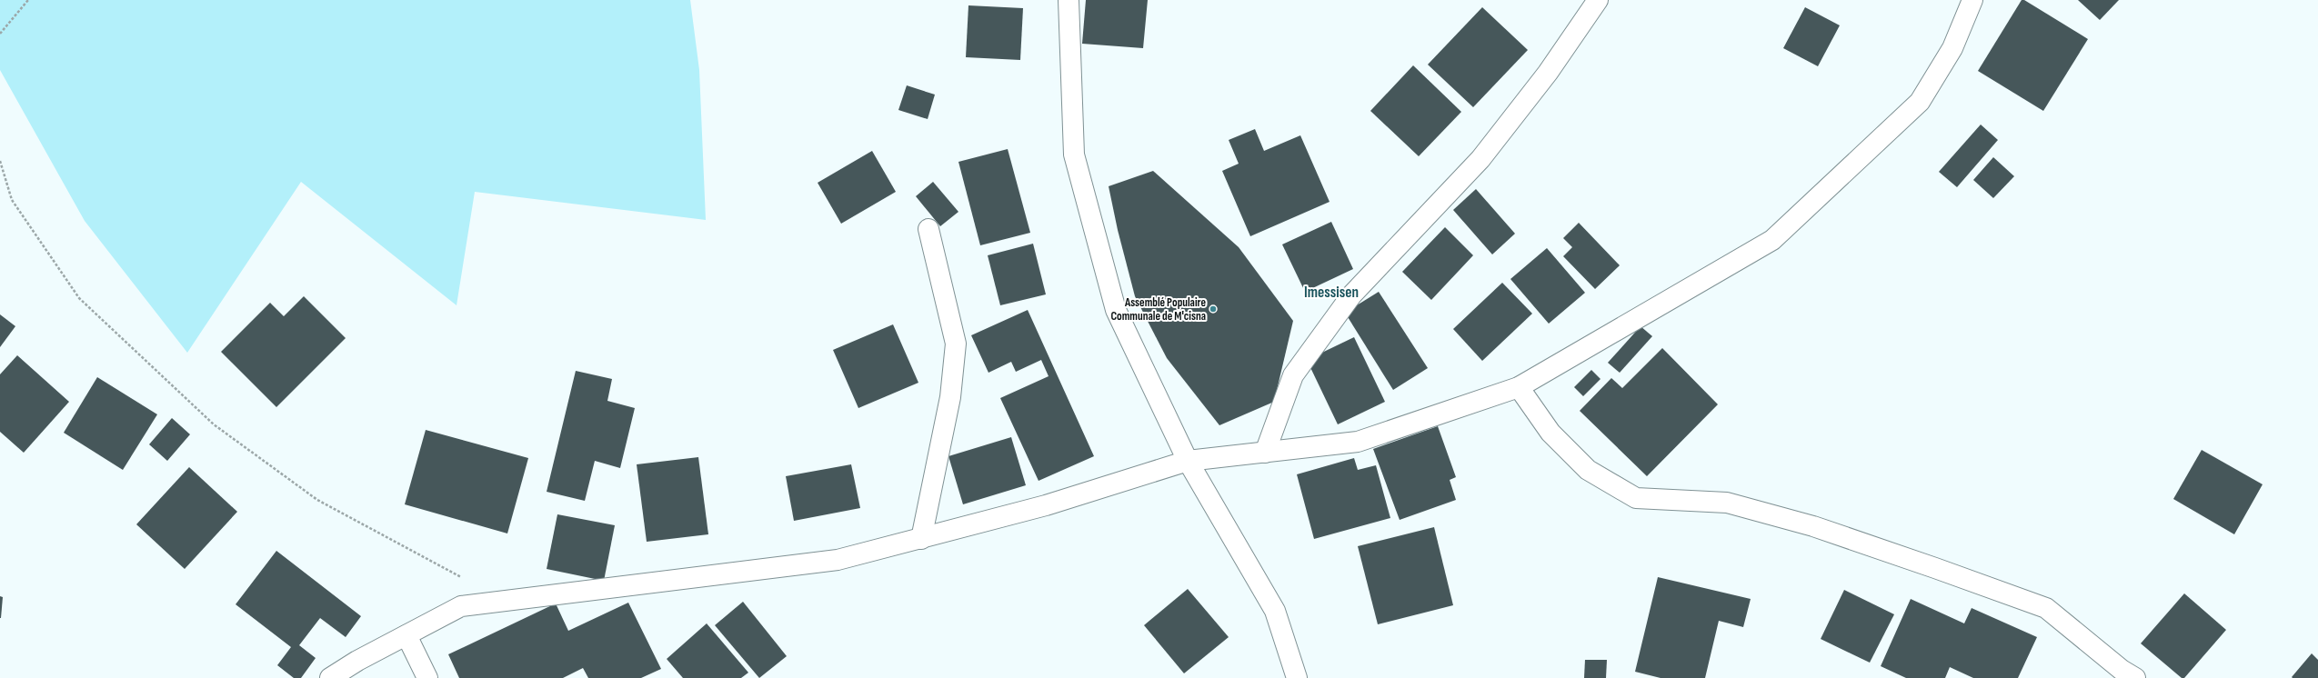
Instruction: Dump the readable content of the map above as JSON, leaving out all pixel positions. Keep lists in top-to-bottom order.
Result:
{
  "districts": ["Imessisen"],
  "places": ["Assemblé Populaire Communale de M'cisna"]
}
